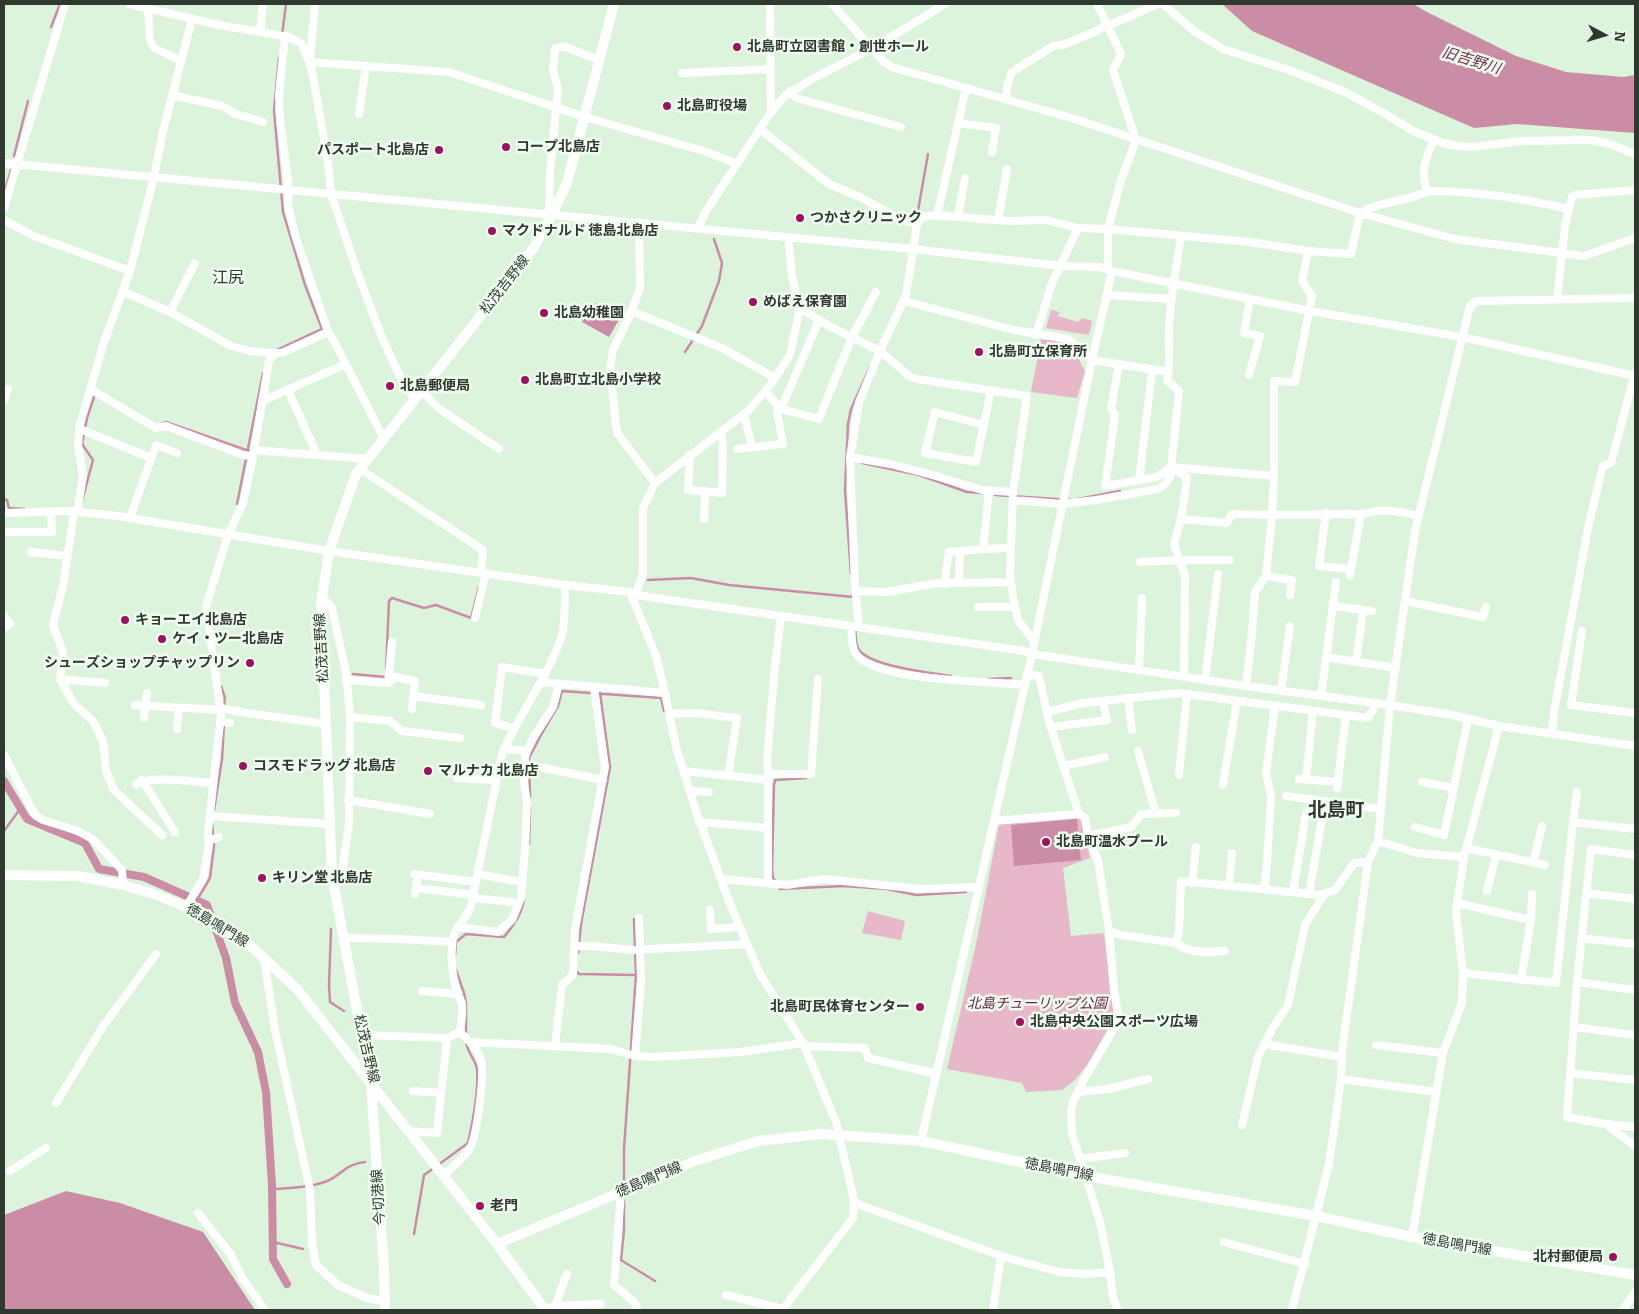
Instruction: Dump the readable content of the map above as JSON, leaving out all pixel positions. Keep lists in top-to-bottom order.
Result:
{
  "streets": {
    "main road": ["松茂吉野線", "徳島鳴門線", "今切港線"]
  },
  "crossings": [
    ["松茂吉野線", "徳島鳴門線"],
    ["松茂吉野線", "今切港線"],
    ["徳島鳴門線", "今切港線"]
  ],
  "districts": ["江尻", "北島町"],
  "water": ["旧吉野川"],
  "parks": ["北島チューリップ公園"],
  "places": [
    "北島町立図書館・創世ホール",
    "北島町役場",
    "コープ北島店",
    "パスポート北島店",
    "つかさクリニック",
    "マクドナルド 徳島北島店",
    "めばえ保育園",
    "北島幼稚園",
    "北島町立保育所",
    "北島町立北島小学校",
    "北島郵便局",
    "キョーエイ北島店",
    "ケイ・ツー北島店",
    "シューズショップチャップリン",
    "コスモドラッグ 北島店",
    "マルナカ 北島店",
    "北島町温水プール",
    "キリン堂 北島店",
    "北島町民体育センター",
    "北島中央公園スポーツ広場",
    "老門",
    "北村郵便局"
  ],
  "north": "right"
}
